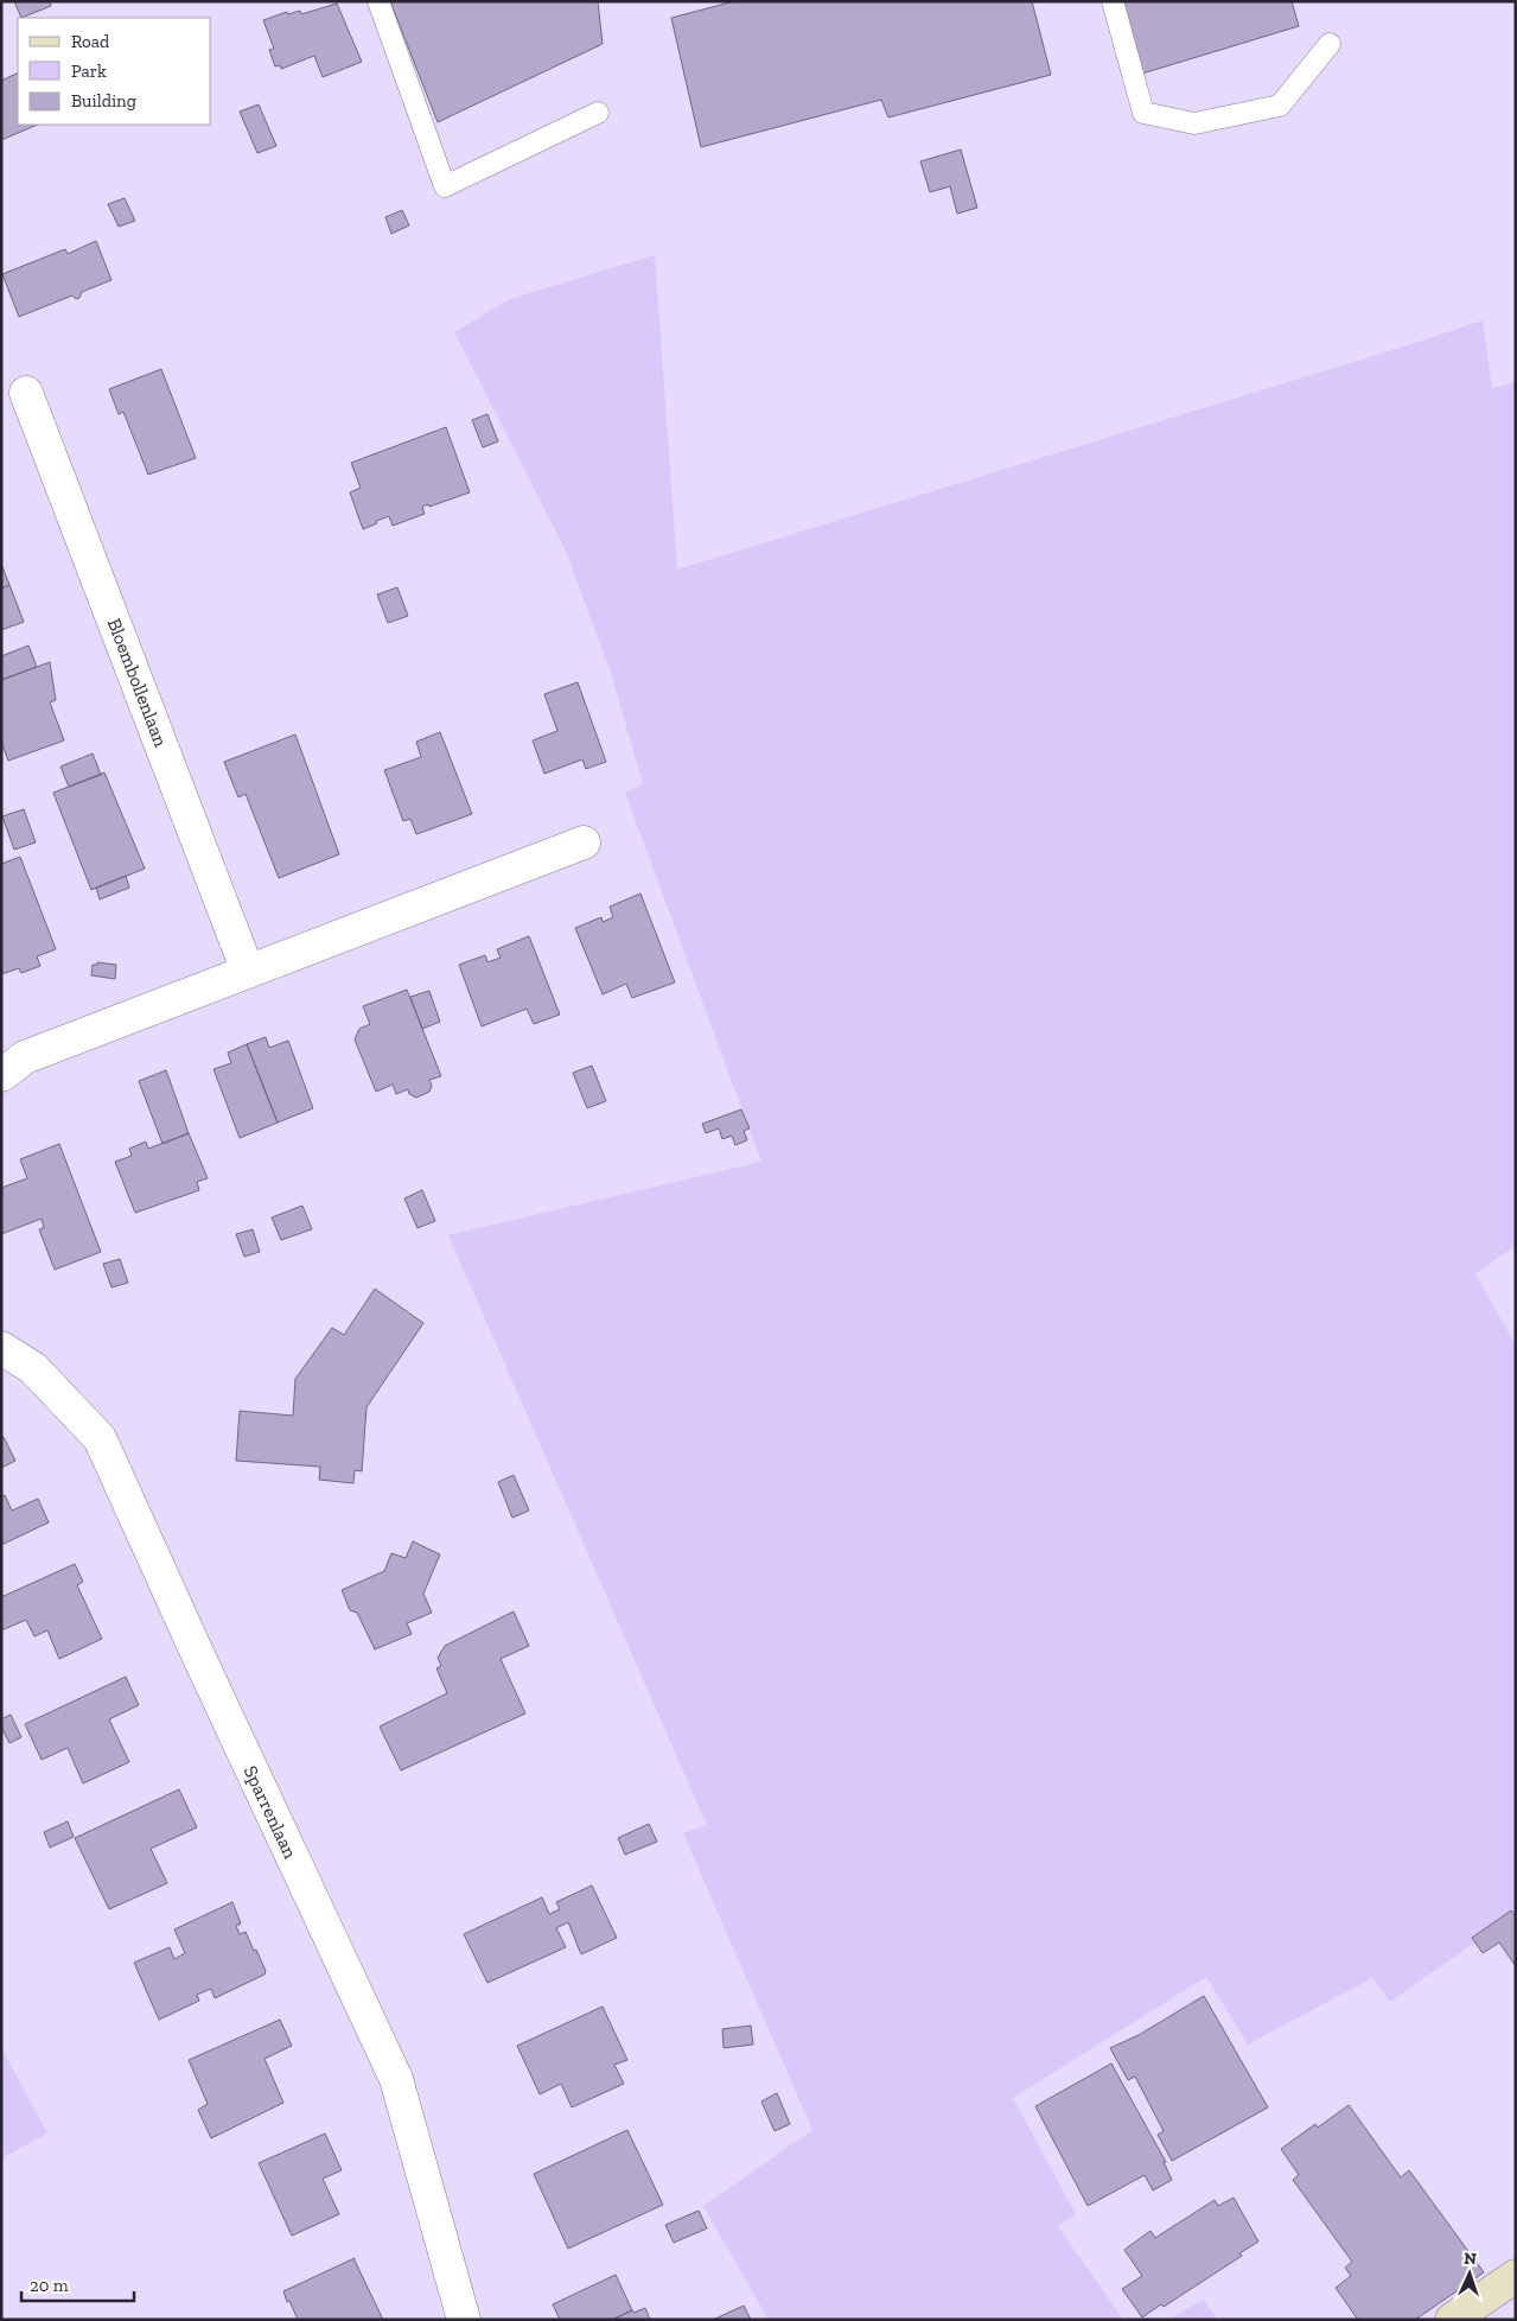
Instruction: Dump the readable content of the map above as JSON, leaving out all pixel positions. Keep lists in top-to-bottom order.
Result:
{
  "streets": {
    "street": ["Bloembollenlaan", "Sparrenlaan"]
  },
  "legend": ["Road", "Park", "Building"],
  "scale_bar": "20 m",
  "north": "top"
}
